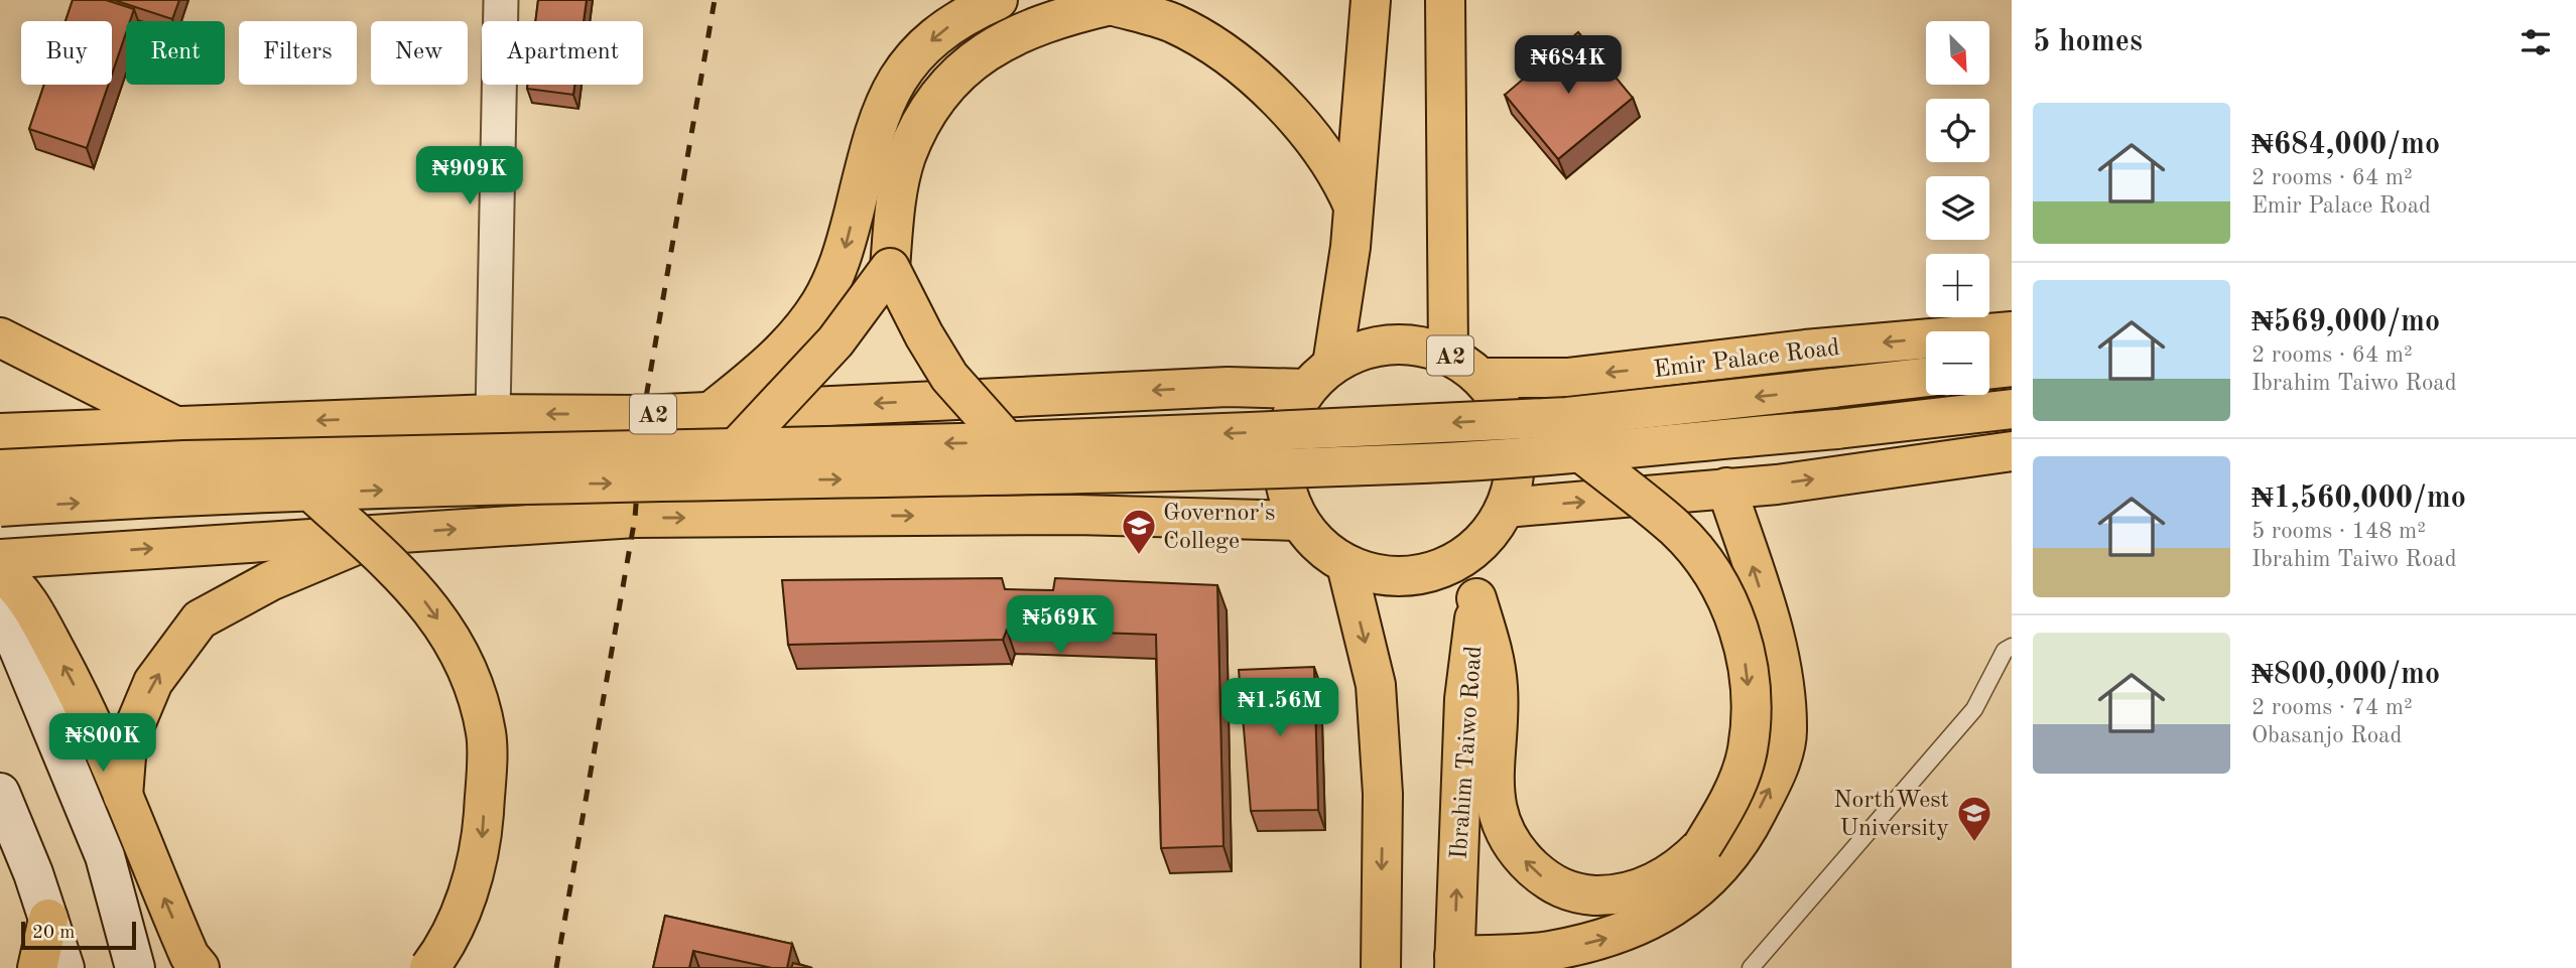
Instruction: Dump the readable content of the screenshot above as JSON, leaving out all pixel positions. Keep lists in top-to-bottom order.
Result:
{
  "streets": {
    "main road": ["A2", "Emir Palace Road", "Ibrahim Taiwo Road"]
  },
  "crossings": [
    ["A2", "Emir Palace Road"],
    ["A2", "Ibrahim Taiwo Road"],
    ["Emir Palace Road", "Ibrahim Taiwo Road"]
  ],
  "places": {
    "school or university": ["Governor's College", "NorthWest University"]
  },
  "scale_bar": "20 m",
  "north": "bottom right",
  "page": {
    "heading": "5 homes",
    "map_buttons": ["+", "−"],
    "chip": [
      "Buy",
      "Rent",
      "Filters",
      "New",
      "Apartment"
    ],
    "price": [
      "₦684K",
      "₦909K",
      "₦569K",
      "₦1.56M",
      "₦800K"
    ],
    "list": [
      {
        "name": "₦684,000/mo",
        "note": "2 rooms · 64 m² · Emir Palace Road"
      },
      {
        "name": "₦569,000/mo",
        "note": "2 rooms · 64 m² · Ibrahim Taiwo Road"
      },
      {
        "name": "₦1,560,000/mo",
        "note": "5 rooms · 148 m² · Ibrahim Taiwo Road"
      },
      {
        "name": "₦800,000/mo",
        "note": "2 rooms · 74 m² · Obasanjo Road"
      }
    ],
    "scale": "20 m"
  }
}
